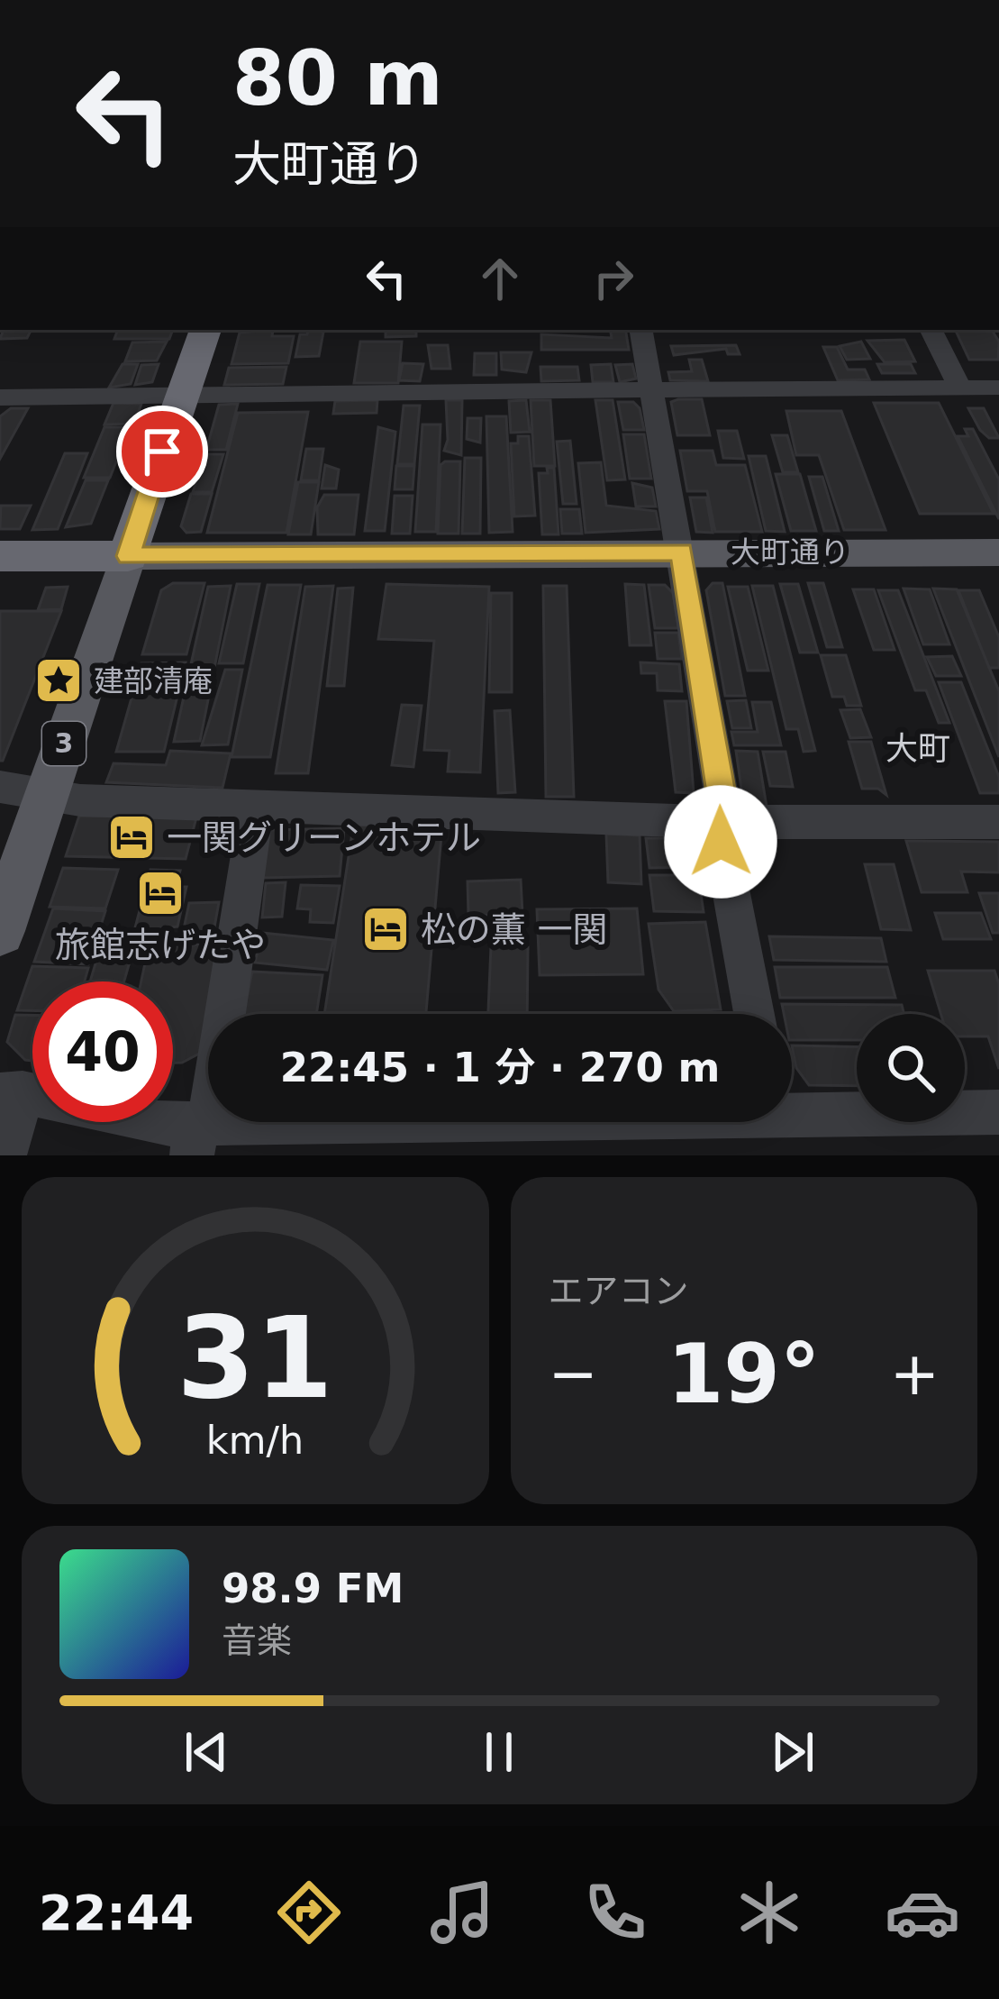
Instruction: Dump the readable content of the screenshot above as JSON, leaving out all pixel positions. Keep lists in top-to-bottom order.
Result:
{
  "streets": {
    "main road": ["大町通り", "3"]
  },
  "crossings": [
    ["大町通り", "3"]
  ],
  "districts": ["大町"],
  "places": {
    "place": ["建部清庵"],
    "hotel": ["一関グリーンホテル", "旅館志げたや", "松の薫 一関"]
  },
  "page": {
    "turn": ["80 m", "大町通り"],
    "limit": "40",
    "trip": "22:45 · 1 分 · 270 m",
    "tile": "エアコン",
    "heat": ["−", "19°", "+"],
    "song": ["98.9 FM", "音楽"],
    "tabs": "22:44",
    "gauge": ["31", "km/h"]
  }
}
